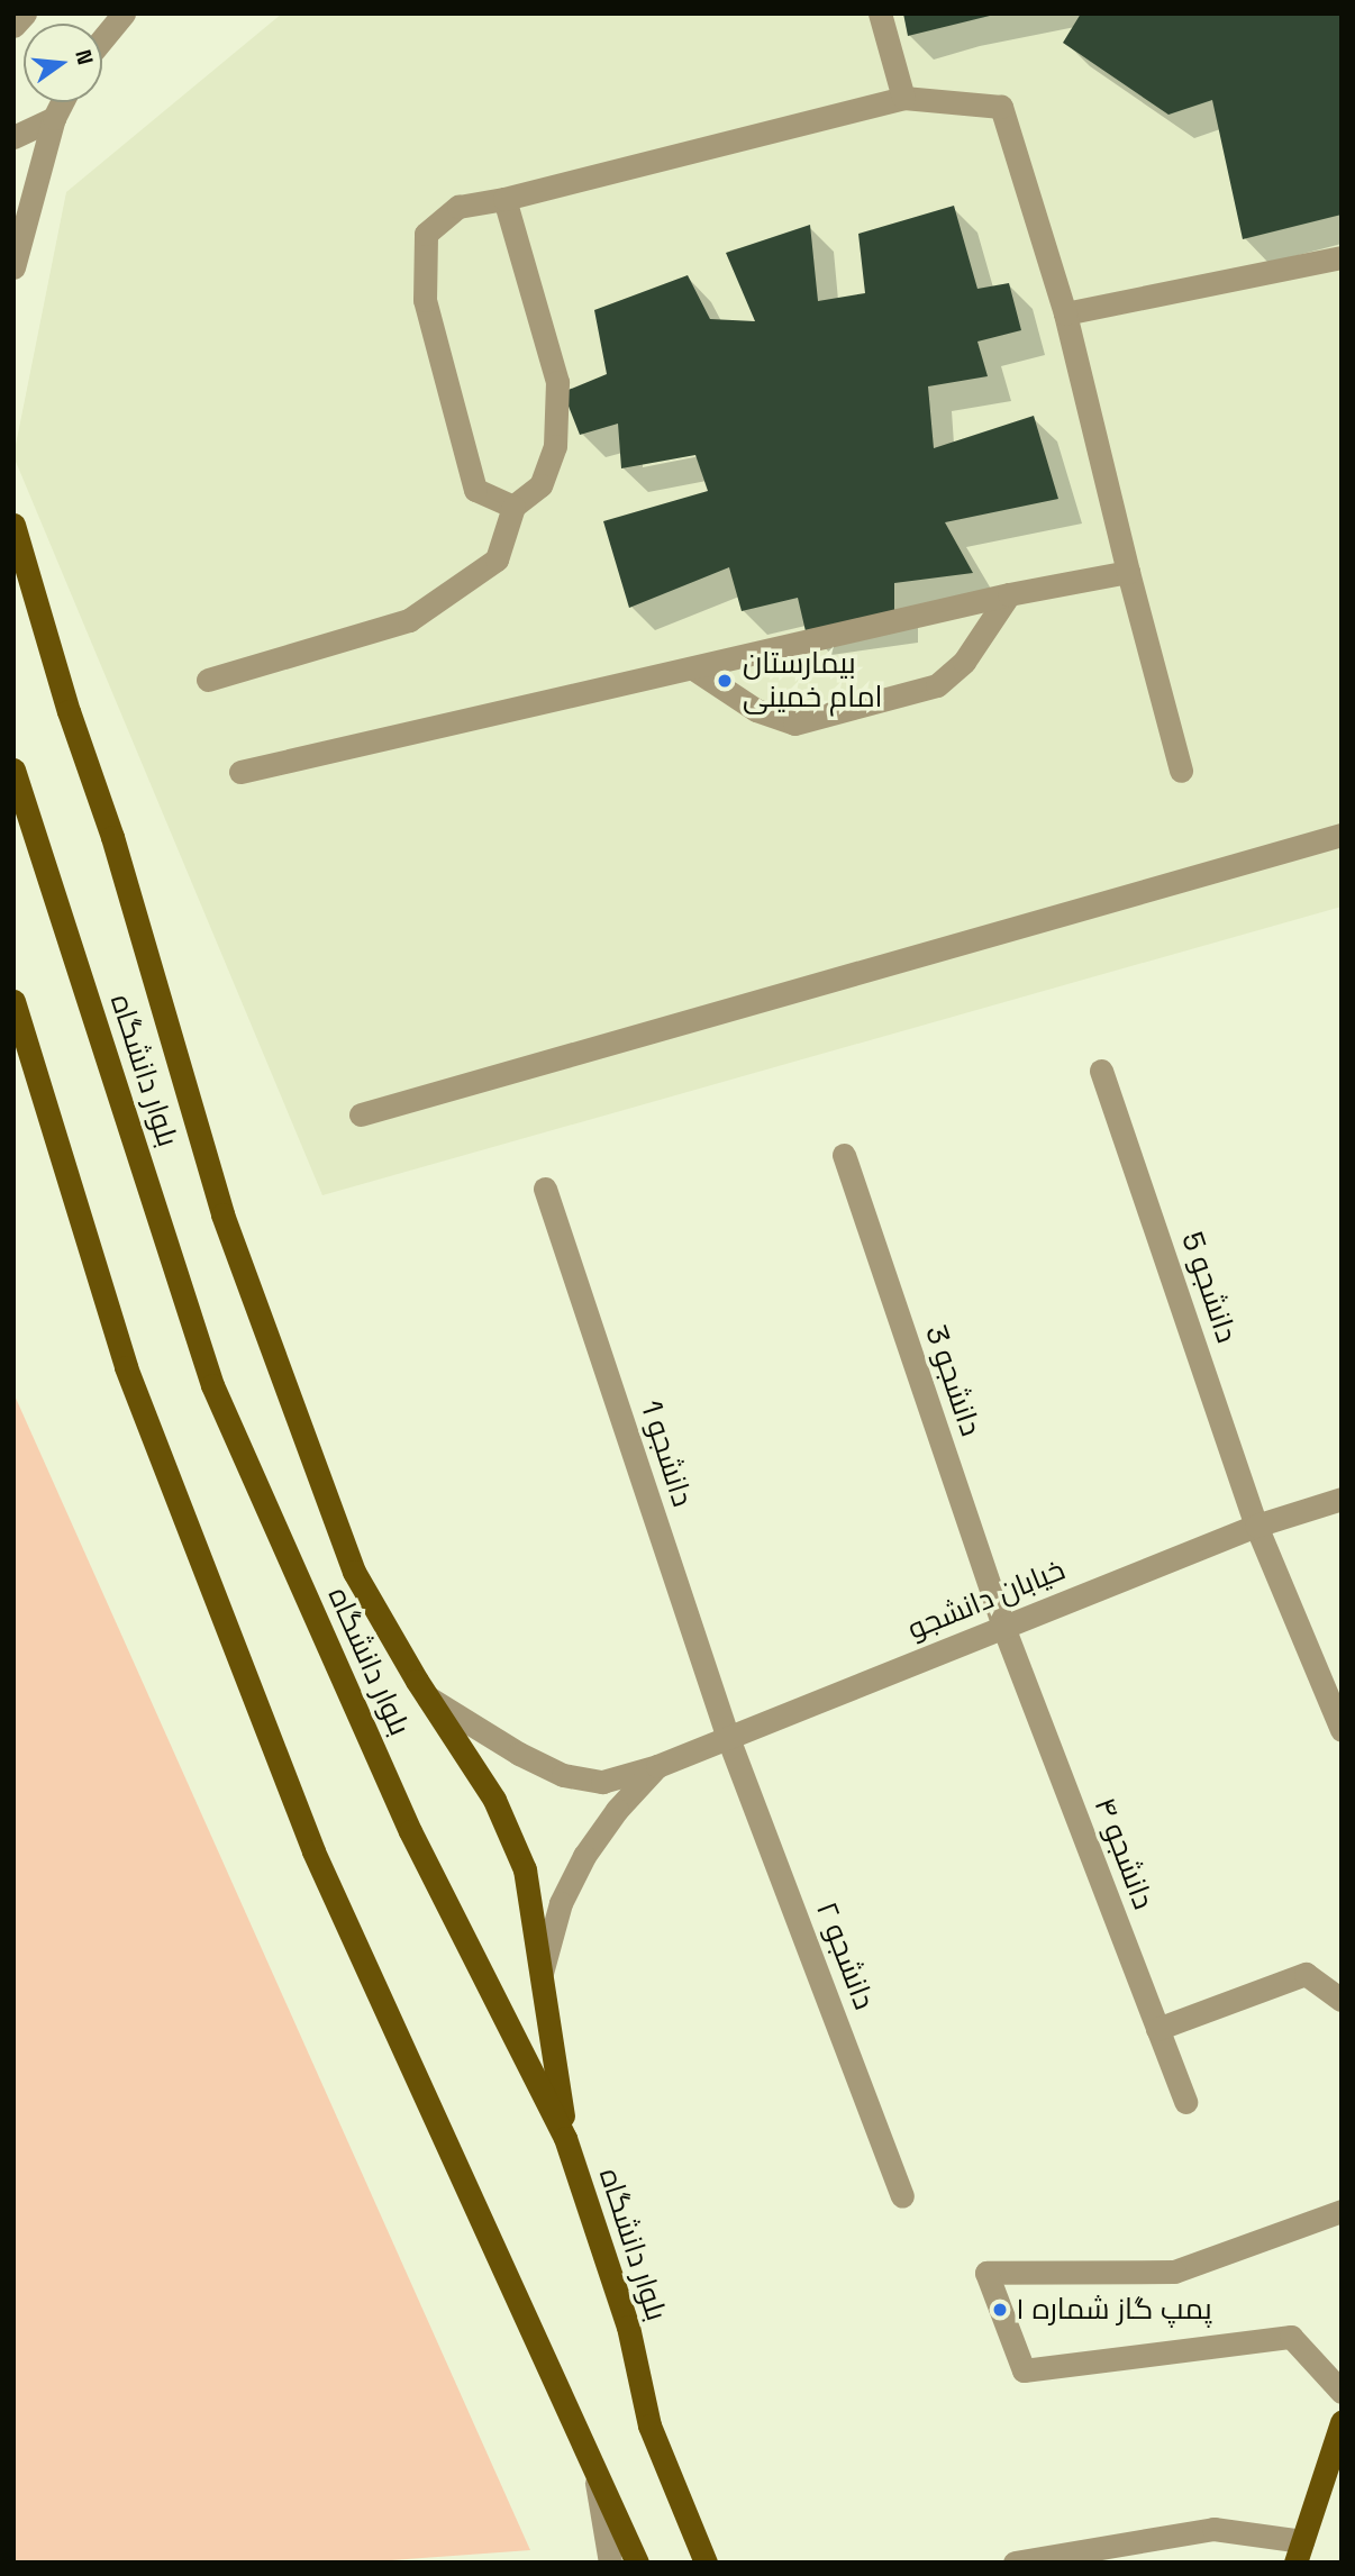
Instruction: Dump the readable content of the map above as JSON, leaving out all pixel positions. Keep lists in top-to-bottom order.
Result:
{
  "streets": {
    "main road": ["بلوار دانشگاه"],
    "street": [
      "دانشجو 5",
      "دانشجو 3",
      "دانشجو 1",
      "خیابان دانشجو",
      "دانشجو ۴",
      "دانشجو ۲"
    ]
  },
  "crossings": [
    ["دانشجو 5", "خیابان دانشجو"],
    ["دانشجو 3", "خیابان دانشجو"],
    ["دانشجو 3", "دانشجو ۴"],
    ["دانشجو 1", "خیابان دانشجو"],
    ["دانشجو 1", "دانشجو ۲"],
    ["خیابان دانشجو", "دانشجو ۴"],
    ["خیابان دانشجو", "دانشجو ۲"]
  ],
  "places": ["بیمارستان امام خمینی", "پمپ گاز شماره ۱"],
  "north": "right"
}
